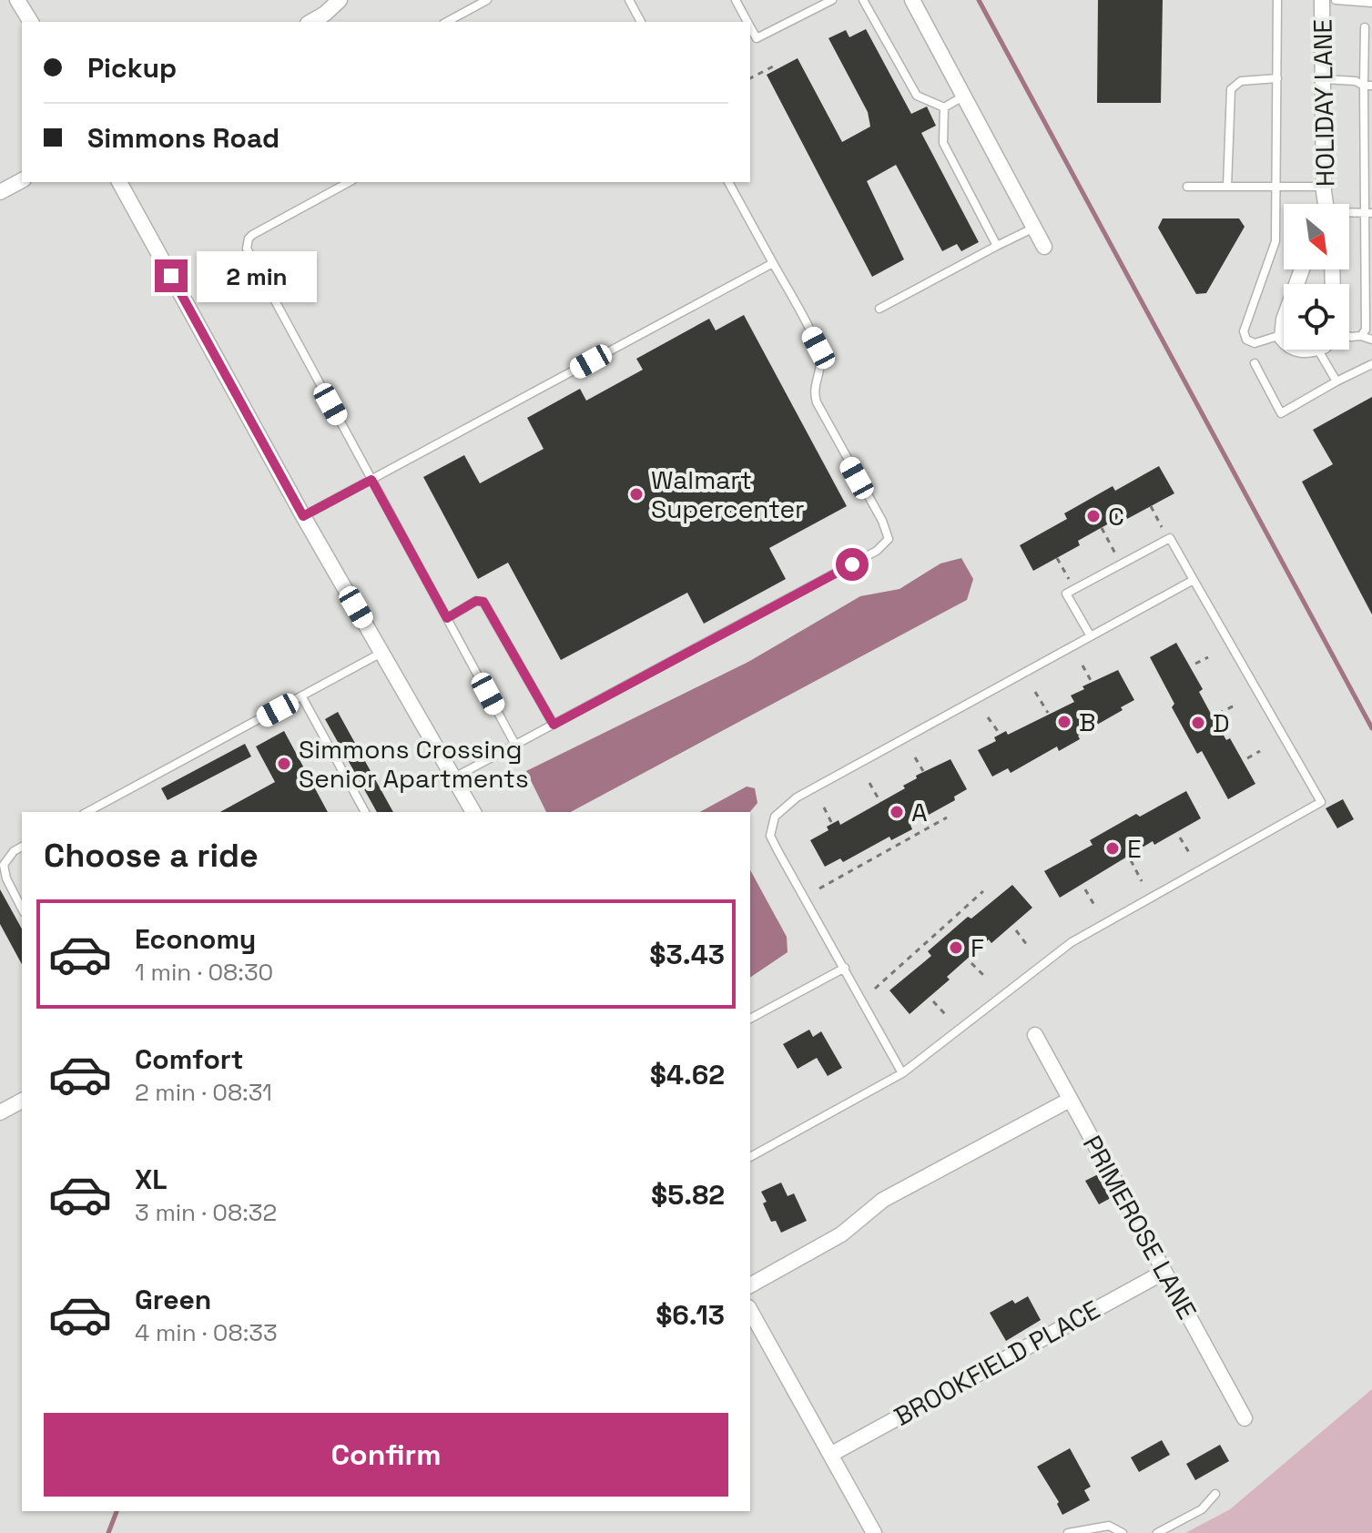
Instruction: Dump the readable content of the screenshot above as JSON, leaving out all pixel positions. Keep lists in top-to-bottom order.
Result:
{
  "streets": {
    "street": ["HOLIDAY LANE", "PRIMEROSE LANE", "BROOKFIELD PLACE"]
  },
  "crossings": [
    ["PRIMEROSE LANE", "BROOKFIELD PLACE"]
  ],
  "places": [
    "Walmart Supercenter",
    "C",
    "B",
    "D",
    "Simmons Crossing Senior Apartments",
    "A",
    "E",
    "F"
  ],
  "north": "bottom right",
  "page": {
    "banner": ["Pickup", "Simmons Road"],
    "bubble": "2 min",
    "heading": "Choose a ride",
    "list": [
      {
        "name": "Economy",
        "note": "1 min · 08:30",
        "value": "$3.43"
      },
      {
        "name": "Comfort",
        "note": "2 min · 08:31",
        "value": "$4.62"
      },
      {
        "name": "XL",
        "note": "3 min · 08:32",
        "value": "$5.82"
      },
      {
        "name": "Green",
        "note": "4 min · 08:33",
        "value": "$6.13"
      }
    ],
    "buttons": "Confirm"
  }
}
